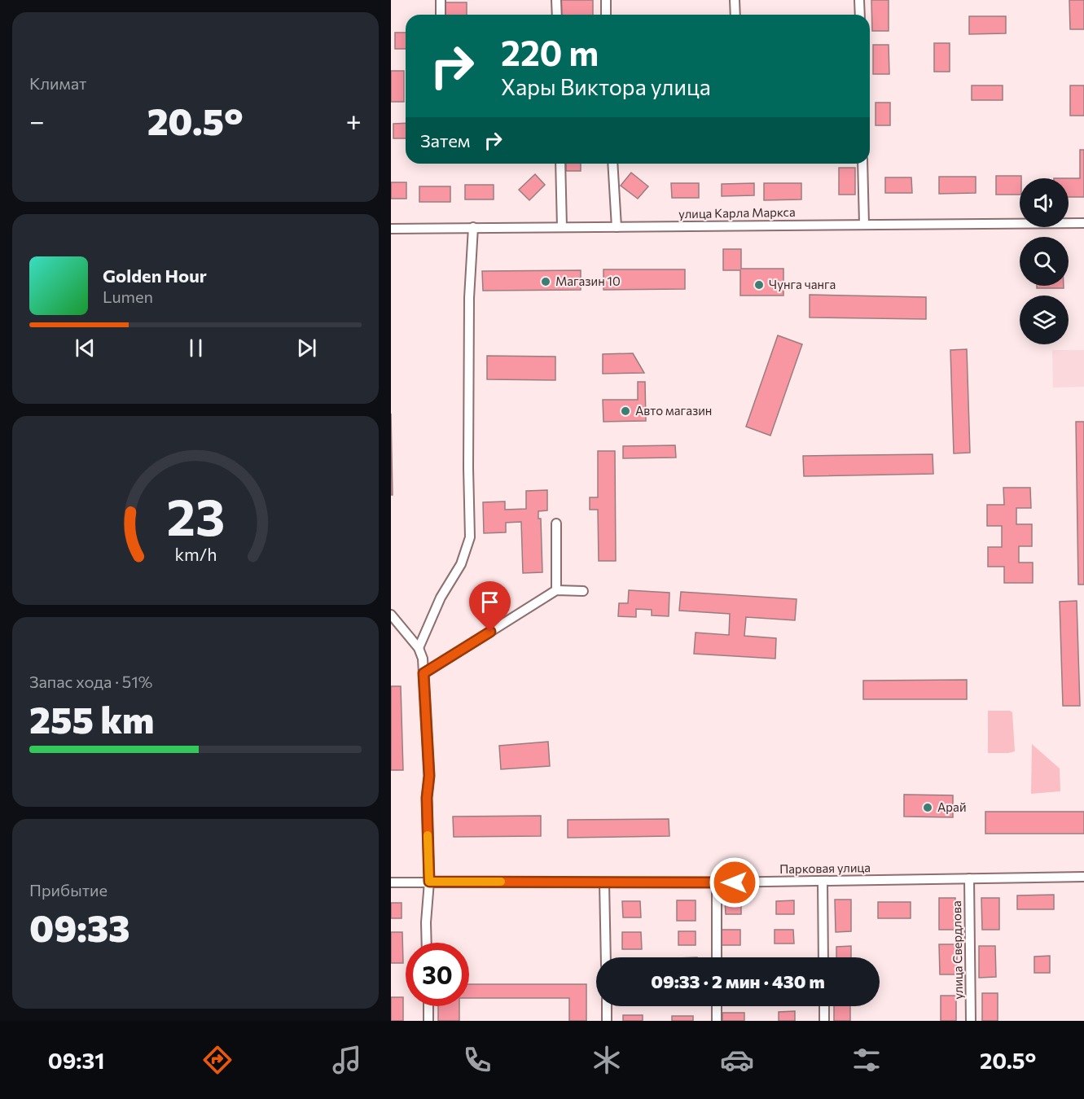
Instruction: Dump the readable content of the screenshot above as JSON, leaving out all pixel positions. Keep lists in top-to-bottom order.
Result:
{
  "streets": {
    "street": ["улица Карла Маркса", "Парковая улица", "улица Свердлова"]
  },
  "crossings": [
    ["Парковая улица", "улица Свердлова"]
  ],
  "places": [
    "Магазин 10",
    "Чунга чанга",
    "Авто магазин",
    "Арай"
  ],
  "page": {
    "tile": [
      "Климат",
      ["Запас хода · 51%", "255 km"],
      ["Прибытие", "09:33"]
    ],
    "turn": ["220 m", "Хары Виктора улица"],
    "heat": ["−", "20.5°", "+"],
    "then": "Затем",
    "song": ["Golden Hour", "Lumen"],
    "limit": "30",
    "trip": "09:33 · 2 мин · 430 m",
    "tabs": ["09:31", "20.5°"],
    "gauge": ["23", "km/h"]
  }
}
